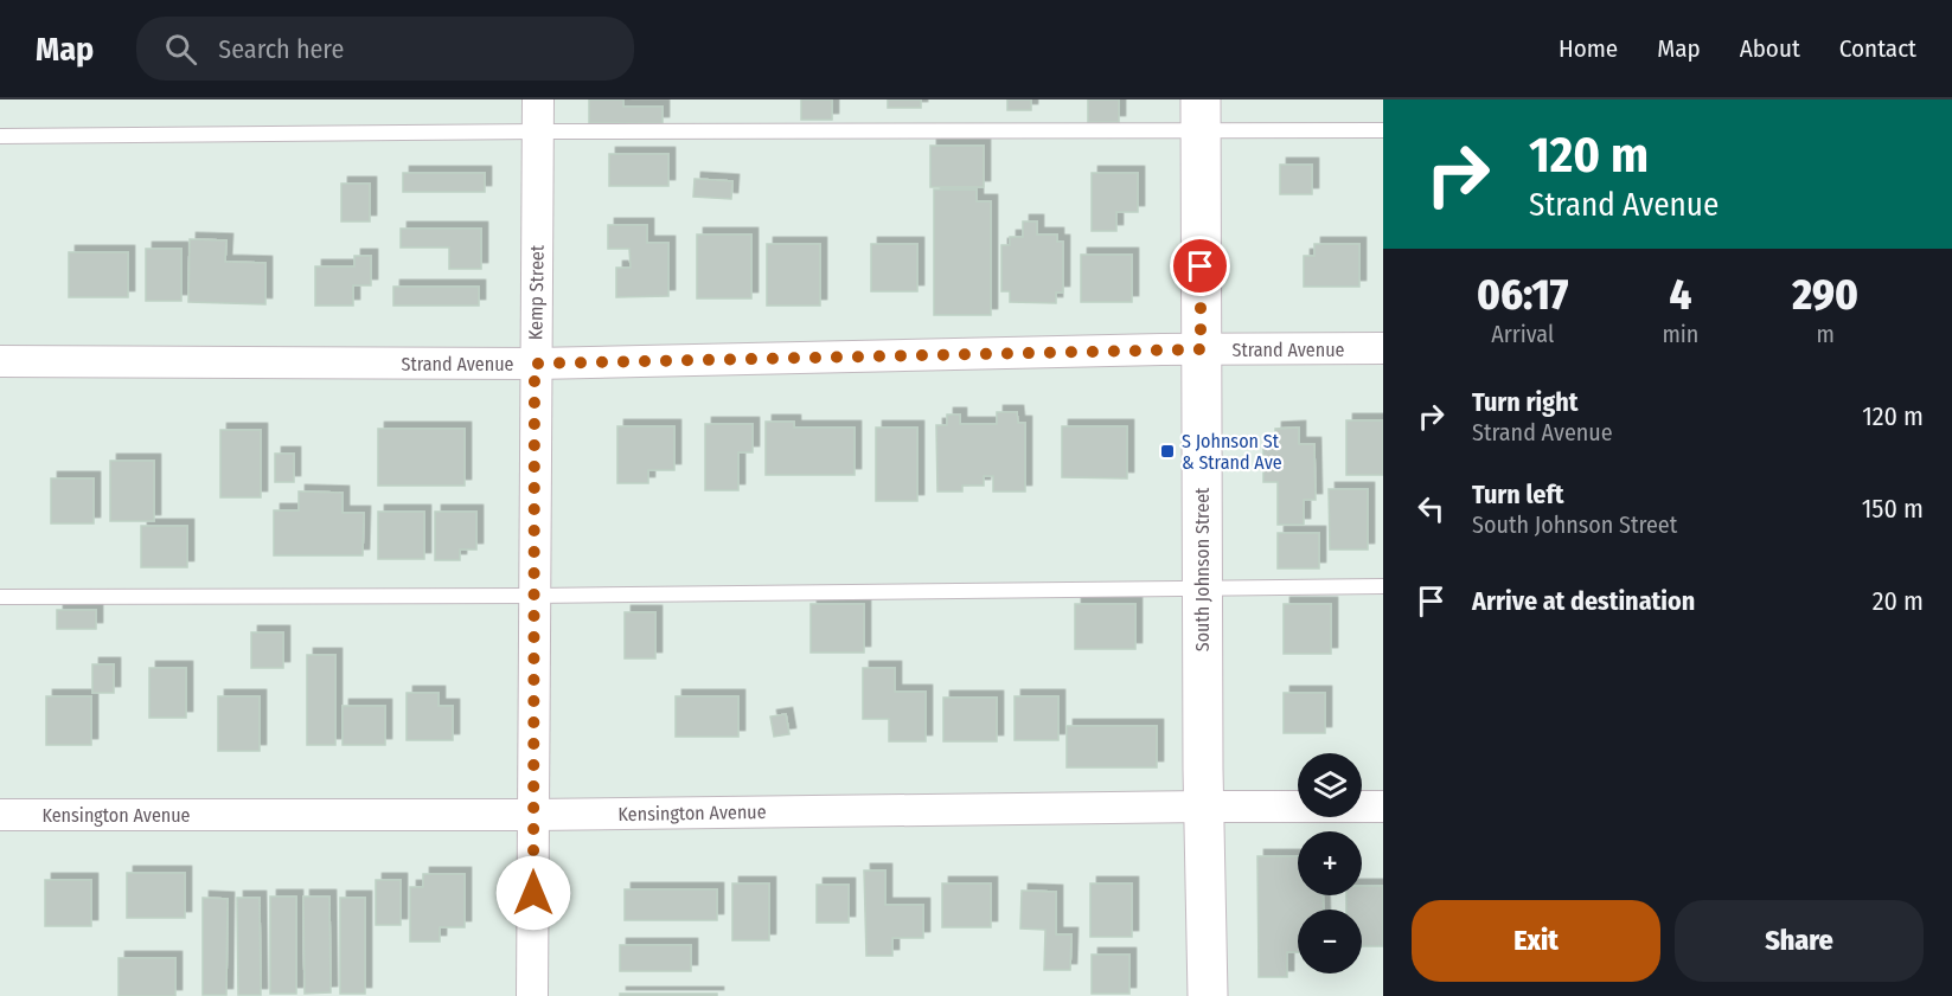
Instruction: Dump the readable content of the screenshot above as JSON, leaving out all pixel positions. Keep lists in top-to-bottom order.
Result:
{
  "streets": {
    "street": [
      "Kemp Street",
      "Strand Avenue",
      "South Johnson Street",
      "Kensington Avenue"
    ]
  },
  "crossings": [
    ["Kemp Street", "Strand Avenue"],
    ["Kemp Street", "Kensington Avenue"],
    ["Strand Avenue", "South Johnson Street"],
    ["South Johnson Street", "Kensington Avenue"]
  ],
  "places": {
    "transit": ["S Johnson St & Strand Ave"]
  },
  "page": {
    "header": "Map",
    "search": "Search here",
    "nav": [
      "Home",
      "Map",
      "About",
      "Contact"
    ],
    "turn": ["120 m", "Strand Avenue"],
    "eta": [
      "06:17",
      "Arrival",
      "4",
      "min",
      "290",
      "m"
    ],
    "list": [
      {
        "name": "Turn right",
        "note": "Strand Avenue",
        "value": "120 m"
      },
      {
        "name": "Turn left",
        "note": "South Johnson Street",
        "value": "150 m"
      },
      {
        "name": "Arrive at destination",
        "value": "20 m"
      }
    ],
    "map_buttons": ["+", "−"],
    "buttons": ["Exit", "Share"]
  }
}
